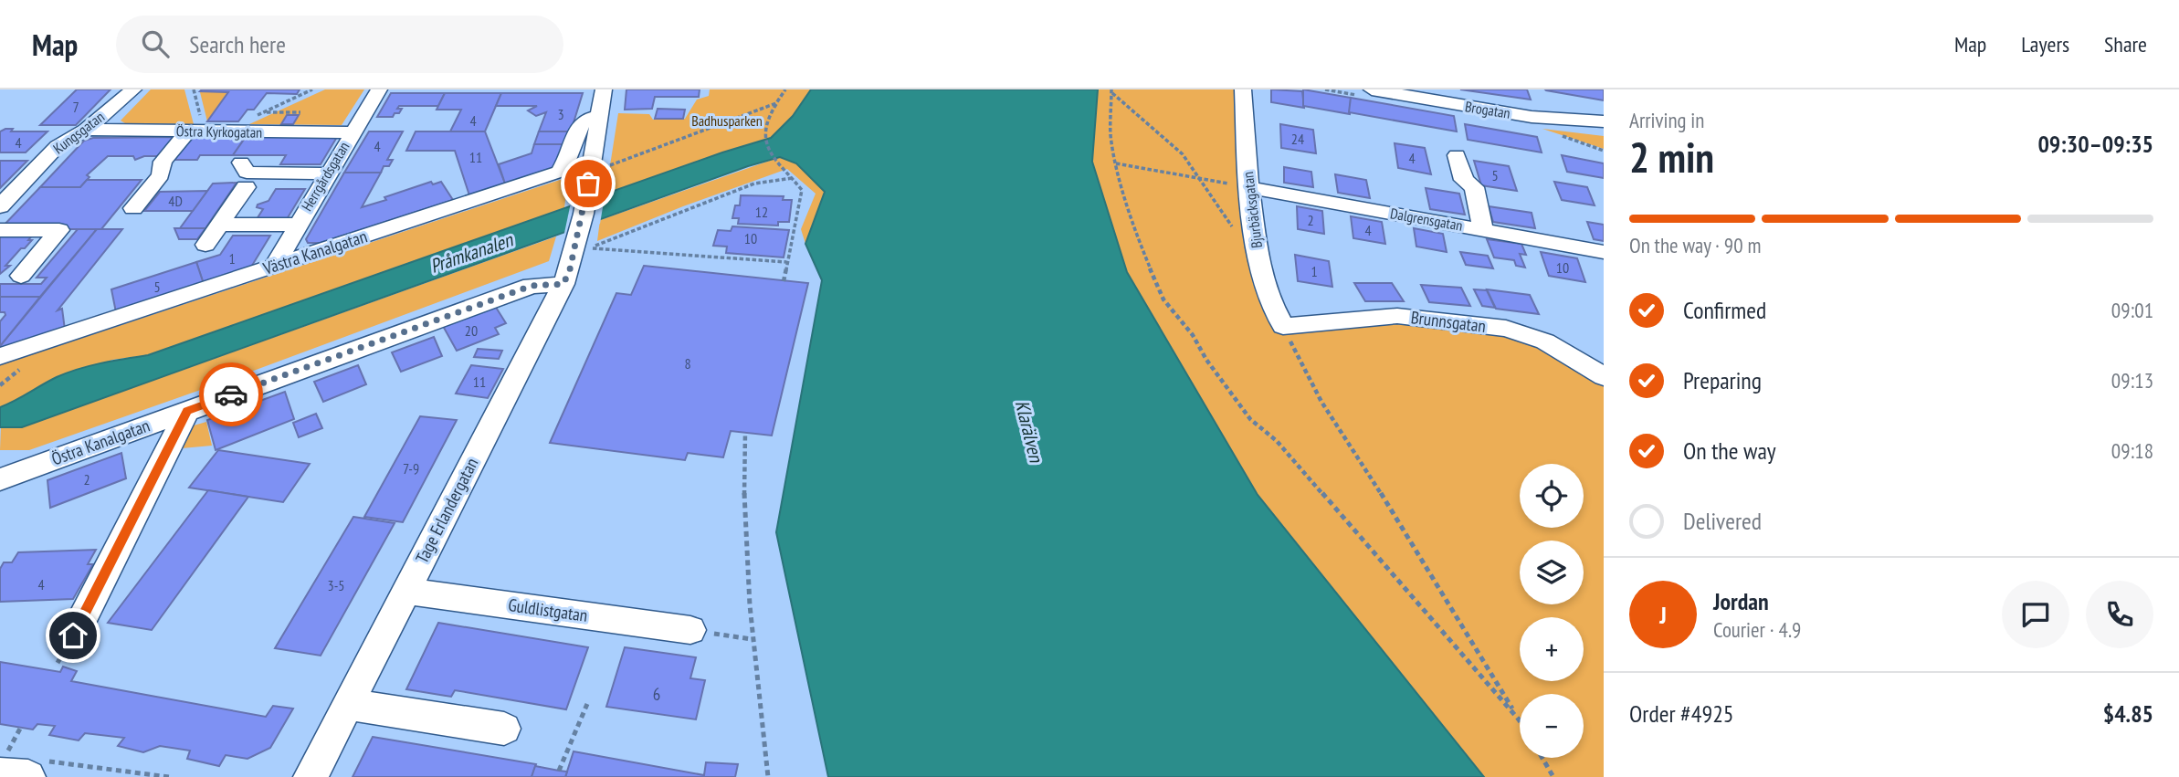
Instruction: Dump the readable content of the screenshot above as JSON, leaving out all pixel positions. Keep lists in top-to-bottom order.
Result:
{
  "streets": {
    "street": [
      "Brogatan",
      "Östra Kyrkogatan",
      "Kungsgatan",
      "Herrgårdsgatan",
      "Bjurbäcksgatan",
      "Dalgrensgatan",
      "Västra Kanalgatan",
      "Brunnsgatan",
      "Östra Kanalgatan",
      "Tage Erlandergatan",
      "Guldlistgatan"
    ]
  },
  "crossings": [
    ["Östra Kyrkogatan", "Kungsgatan"],
    ["Östra Kyrkogatan", "Herrgårdsgatan"],
    ["Herrgårdsgatan", "Västra Kanalgatan"],
    ["Bjurbäcksgatan", "Dalgrensgatan"],
    ["Bjurbäcksgatan", "Brunnsgatan"],
    ["Västra Kanalgatan", "Tage Erlandergatan"],
    ["Östra Kanalgatan", "Tage Erlandergatan"],
    ["Tage Erlandergatan", "Guldlistgatan"]
  ],
  "water": ["Pråmkanalen", "Klarälven"],
  "parks": ["Badhusparken"],
  "house_numbers": [
    "7",
    "3",
    "4",
    "24",
    "4",
    "4",
    "11",
    "4",
    "5",
    "4D",
    "12",
    "2",
    "4",
    "10",
    "1",
    "10",
    "1",
    "5",
    "20",
    "8",
    "11",
    "7-9",
    "2",
    "4",
    "3-5",
    "6"
  ],
  "page": {
    "header": "Map",
    "search": "Search here",
    "nav": ["Map", "Layers", "Share"],
    "heading": ["2 min", "Arriving in", "09:30–09:35"],
    "panel": [
      "Jordan",
      "Courier · 4.9",
      "Order #4925",
      "$4.85"
    ],
    "bar": "On the way · 90 m",
    "list": [
      ["Confirmed", "09:01"],
      ["Preparing", "09:13"],
      ["On the way", "09:18"],
      "Delivered"
    ],
    "map_buttons": ["+", "−"],
    "round": "J"
  }
}
